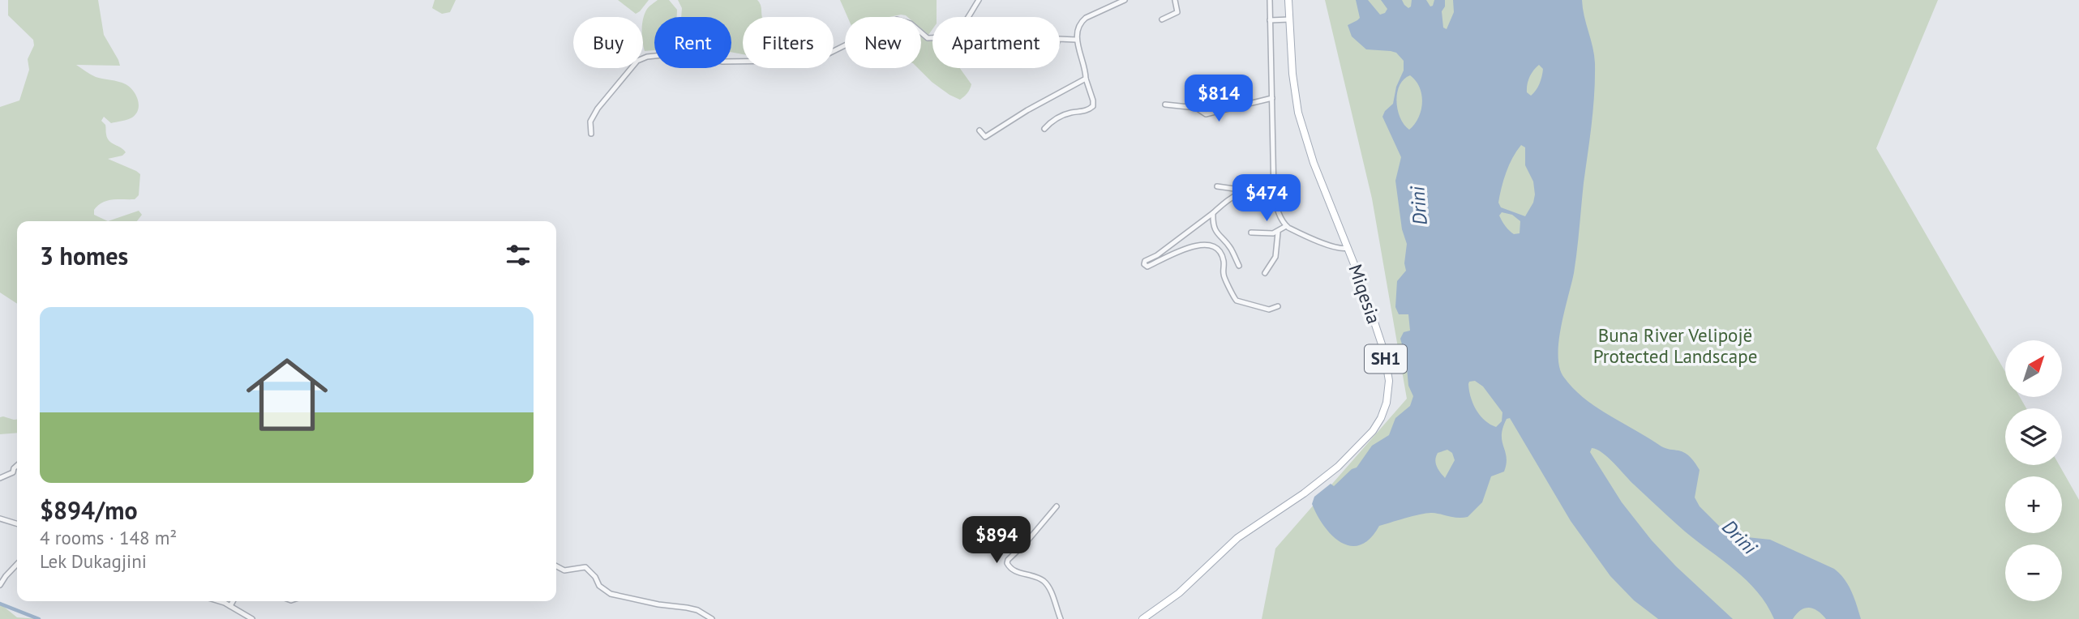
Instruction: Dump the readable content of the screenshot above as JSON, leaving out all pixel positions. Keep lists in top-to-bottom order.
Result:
{
  "streets": {
    "main road": ["Miqesia", "SH1"]
  },
  "water": ["Drini"],
  "parks": ["Buna River Velipojë Protected Landscape"],
  "north": "top right",
  "page": {
    "chip": [
      "Buy",
      "Rent",
      "Filters",
      "New",
      "Apartment"
    ],
    "price": ["$814", "$474", "$894"],
    "heading": "3 homes",
    "list": [
      {
        "name": "$894/mo",
        "note": "4 rooms · 148 m² · Lek Dukagjini"
      }
    ],
    "map_buttons": ["+", "−"]
  }
}
